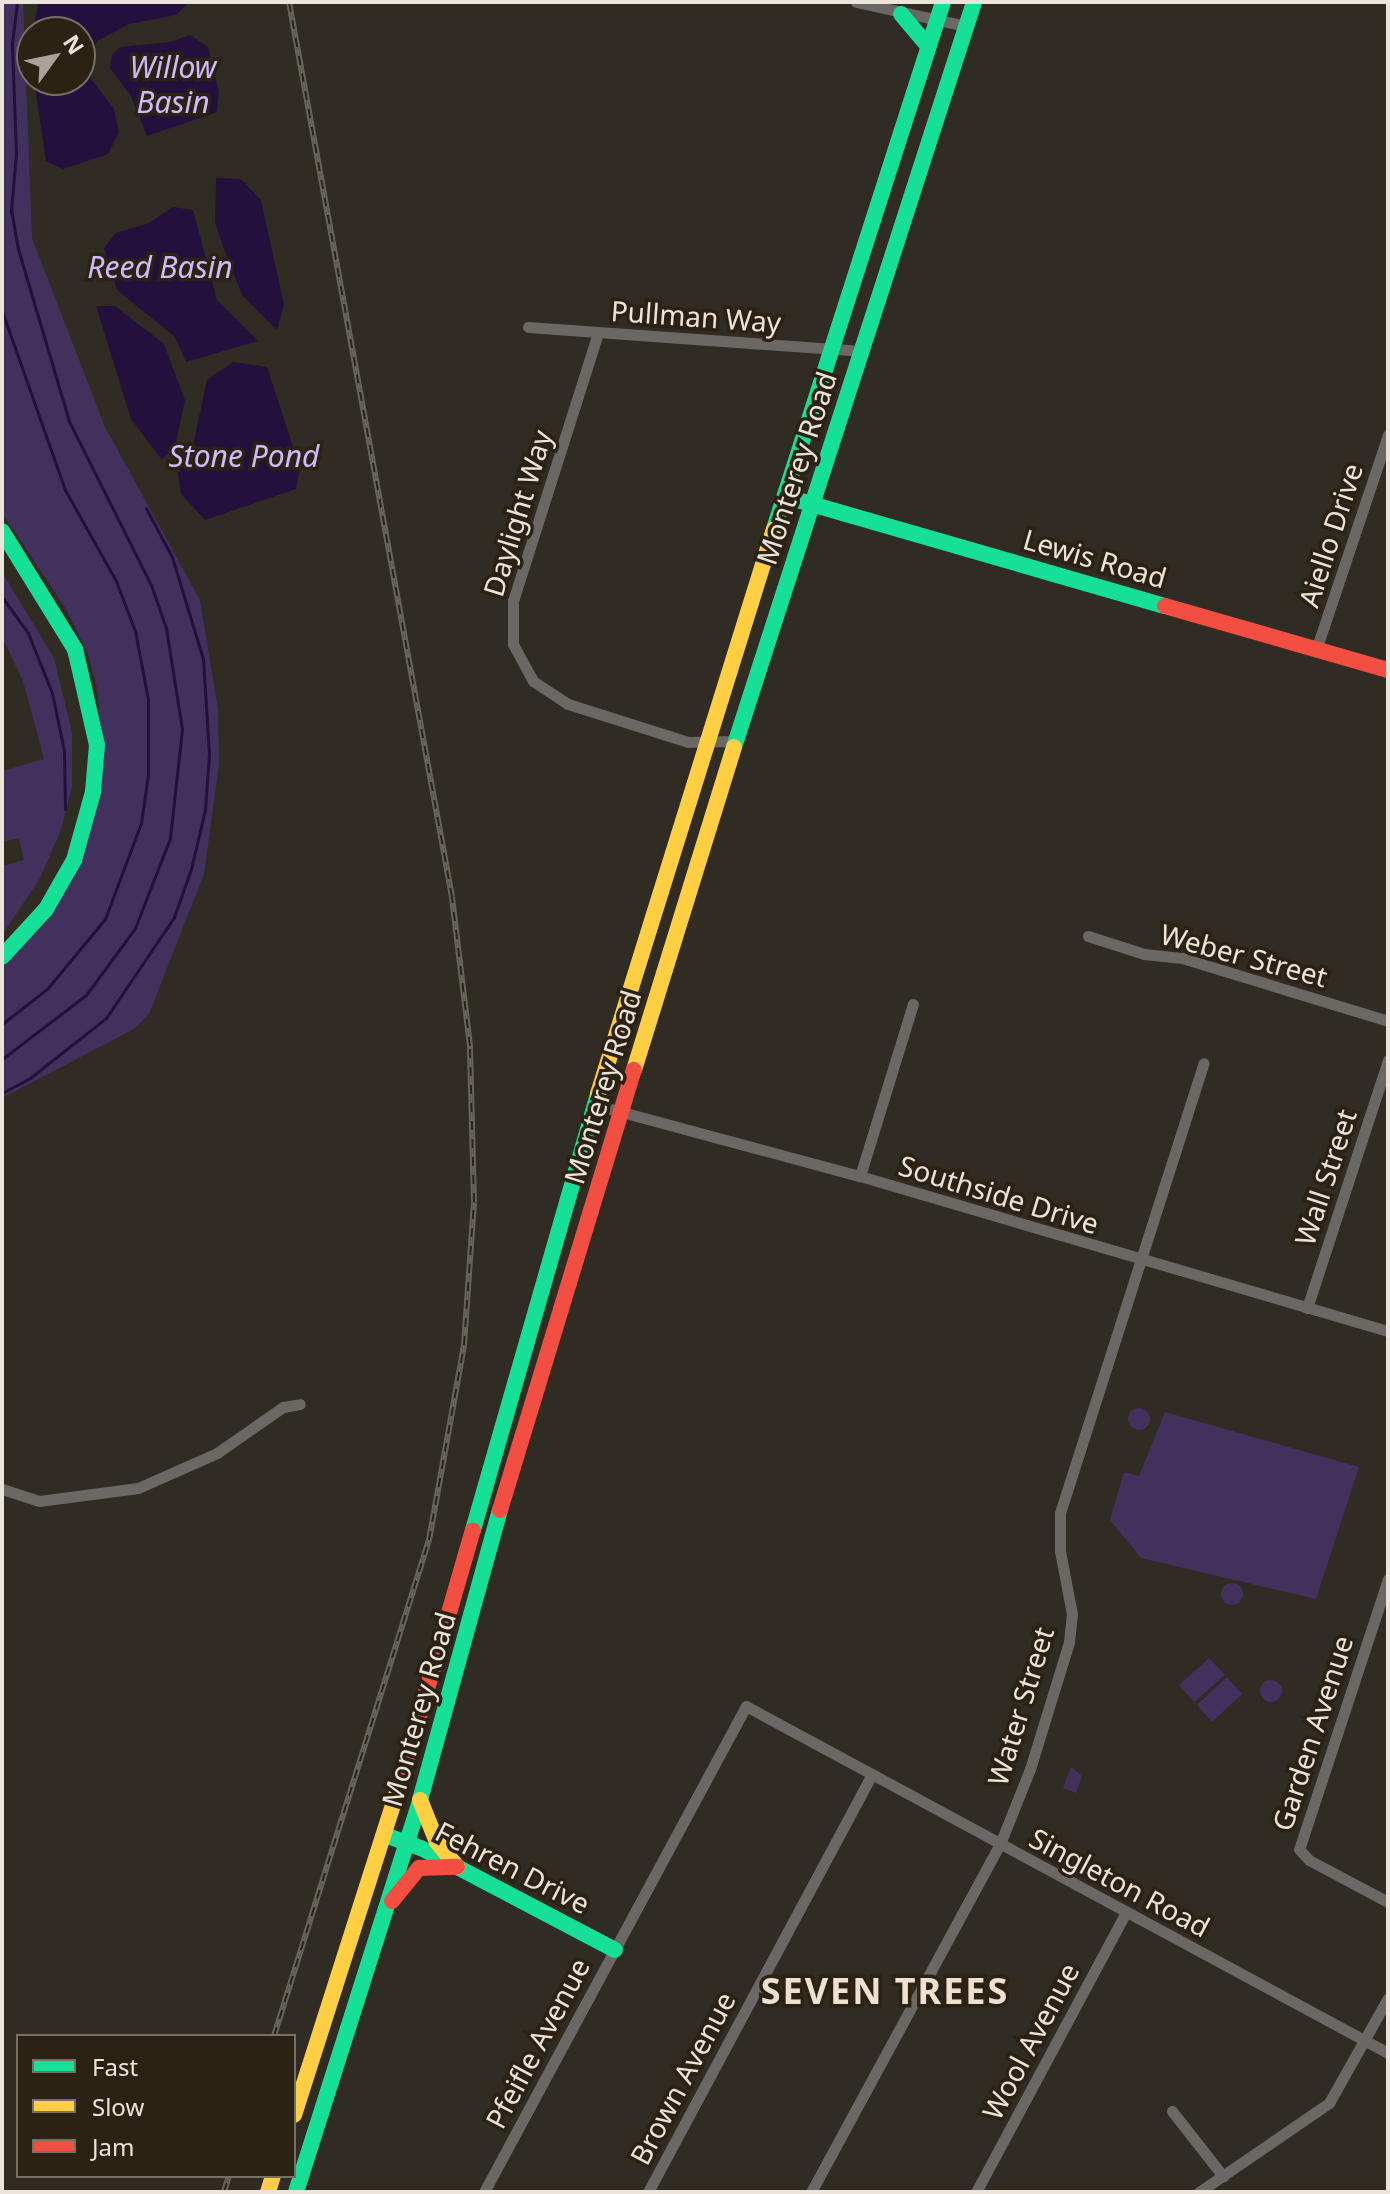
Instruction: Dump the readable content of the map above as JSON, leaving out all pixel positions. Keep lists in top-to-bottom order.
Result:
{
  "streets": {
    "main road": ["Monterey Road", "Lewis Road", "Fehren Drive"],
    "street": [
      "Pullman Way",
      "Daylight Way",
      "Aiello Drive",
      "Weber Street",
      "Wall Street",
      "Southside Drive",
      "Water Street",
      "Garden Avenue",
      "Singleton Road",
      "Wool Avenue",
      "Pfeifle Avenue",
      "Brown Avenue"
    ]
  },
  "crossings": [
    ["Pullman Way", "Monterey Road"],
    ["Pullman Way", "Daylight Way"],
    ["Monterey Road", "Daylight Way"],
    ["Monterey Road", "Lewis Road"],
    ["Monterey Road", "Southside Drive"],
    ["Monterey Road", "Fehren Drive"],
    ["Aiello Drive", "Lewis Road"],
    ["Wall Street", "Southside Drive"],
    ["Southside Drive", "Water Street"],
    ["Water Street", "Singleton Road"],
    ["Fehren Drive", "Pfeifle Avenue"],
    ["Singleton Road", "Wool Avenue"],
    ["Singleton Road", "Pfeifle Avenue"],
    ["Singleton Road", "Brown Avenue"]
  ],
  "districts": ["SEVEN TREES"],
  "water": ["Willow Basin", "Reed Basin", "Stone Pond"],
  "legend": ["Fast", "Slow", "Jam"],
  "north": "top right"
}
